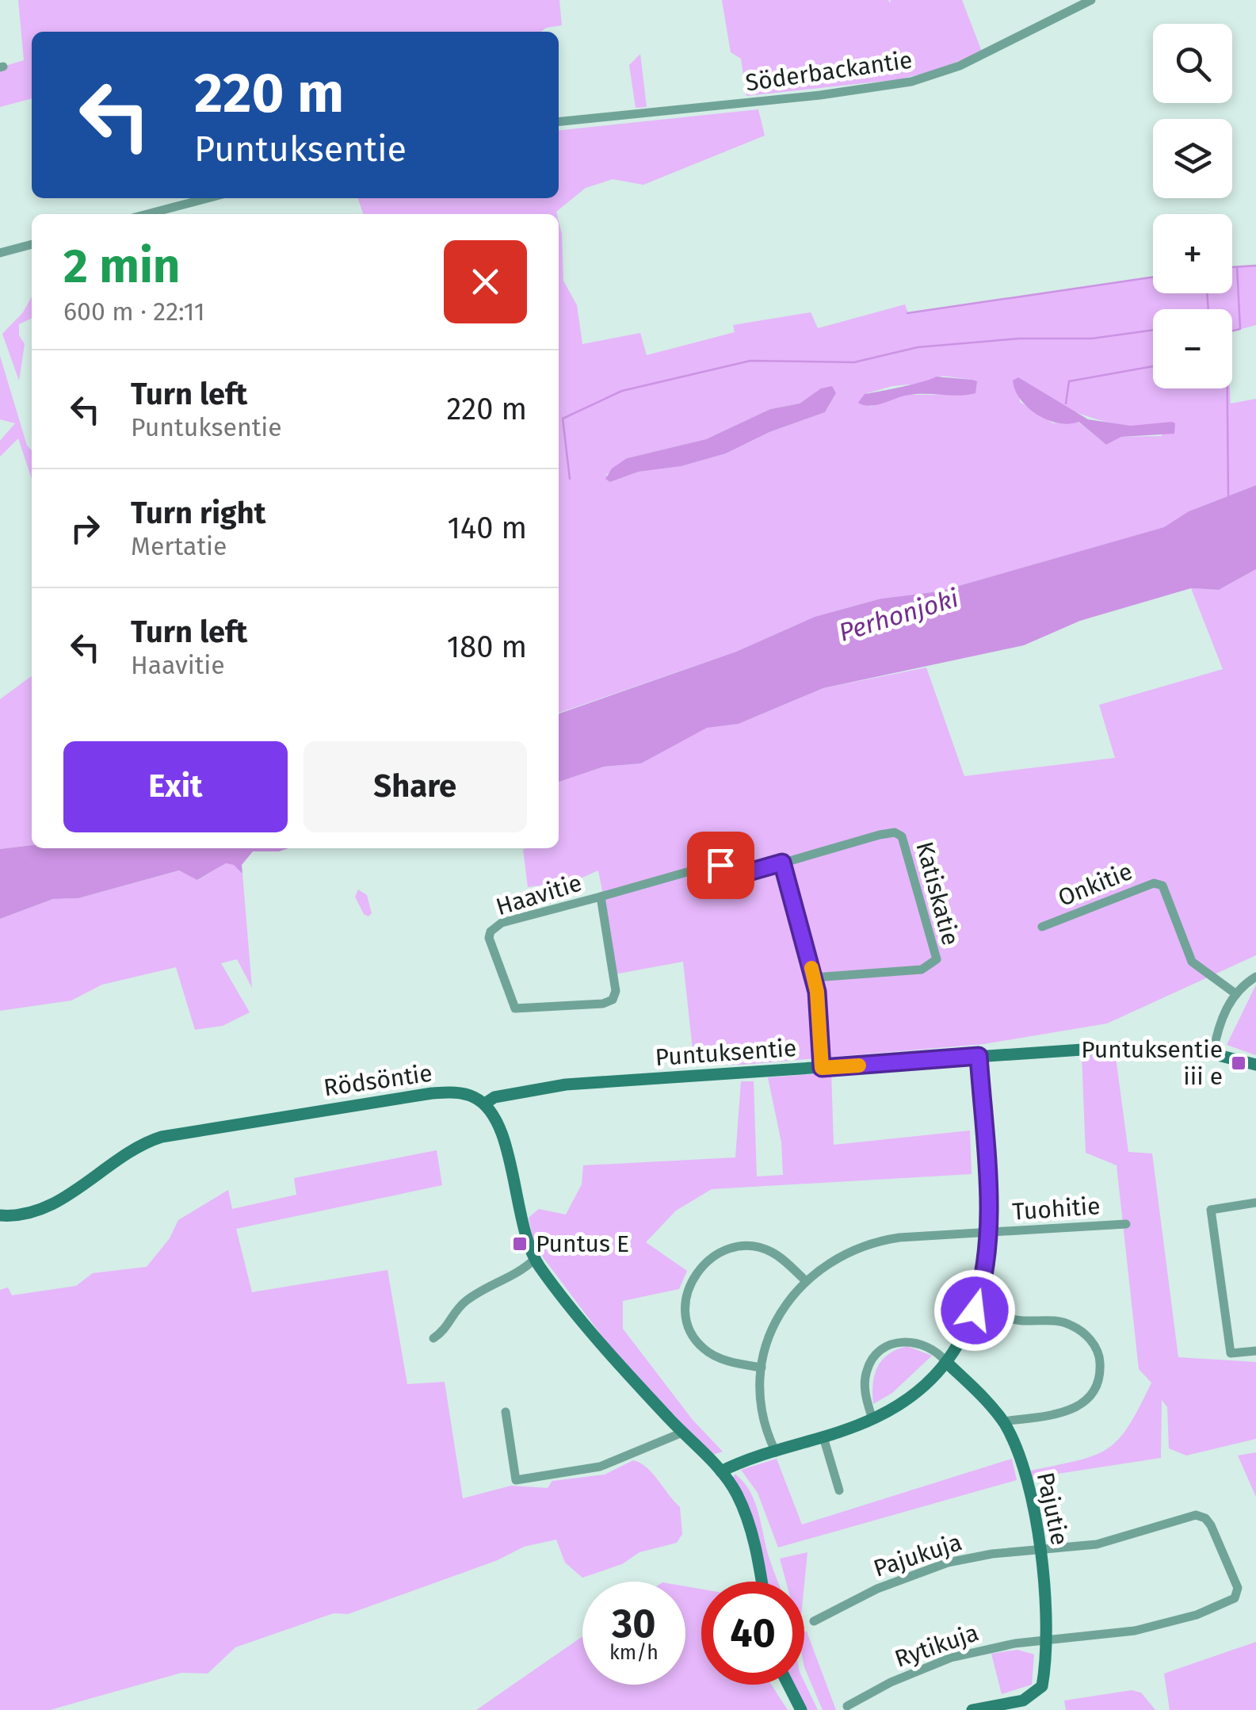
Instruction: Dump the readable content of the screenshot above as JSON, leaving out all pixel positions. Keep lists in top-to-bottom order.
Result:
{
  "streets": {
    "street": [
      "Söderbackantie",
      "Onkitie",
      "Katiskatie",
      "Haavitie",
      "Puntuksentie",
      "Rödsöntie",
      "Tuohitie",
      "Pajutie",
      "Pajukuja",
      "Rytikuja"
    ]
  },
  "crossings": [
    ["Katiskatie", "Haavitie"],
    ["Puntuksentie", "Rödsöntie"],
    ["Pajutie", "Pajukuja"],
    ["Pajutie", "Rytikuja"],
    ["Pajukuja", "Rytikuja"]
  ],
  "water": ["Perhonjoki"],
  "places": {
    "transit": ["Puntuksentie iii e", "Puntus E"]
  },
  "page": {
    "map_buttons": ["+", "−"],
    "turn": ["220 m", "Puntuksentie"],
    "heading": ["2 min", "600 m · 22:11"],
    "list": [
      {
        "name": "Turn left",
        "note": "Puntuksentie",
        "value": "220 m"
      },
      {
        "name": "Turn right",
        "note": "Mertatie",
        "value": "140 m"
      },
      {
        "name": "Turn left",
        "note": "Haavitie",
        "value": "180 m"
      }
    ],
    "buttons": ["Exit", "Share"],
    "speed": "30 km/h",
    "limit": "40"
  }
}
